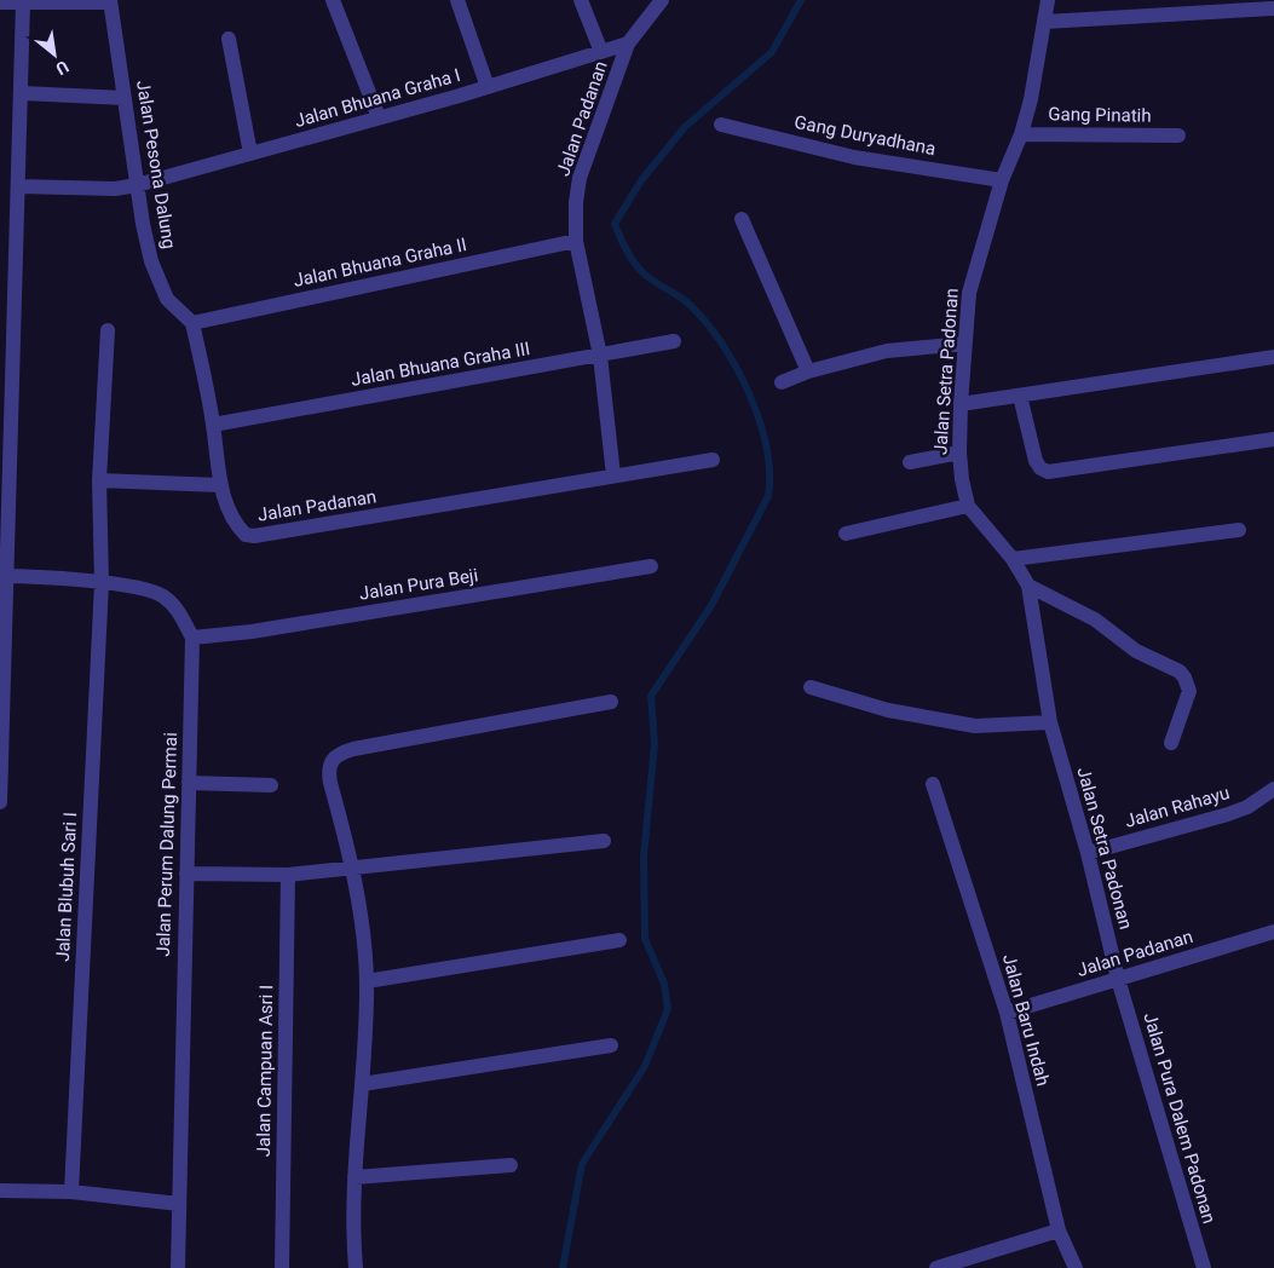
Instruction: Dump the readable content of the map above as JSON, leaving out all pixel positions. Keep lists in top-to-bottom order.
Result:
{
  "streets": {
    "street": [
      "Jalan Bhuana Graha I",
      "Gang Pinatih",
      "Jalan Padanan",
      "Gang Duryadhana",
      "Jalan Pesona Dalung",
      "Jalan Bhuana Graha II",
      "Jalan Bhuana Graha III",
      "Jalan Setra Padonan",
      "Jalan Pura Beji",
      "Jalan Rahayu",
      "Jalan Perum Dalung Permai",
      "Jalan Blubuh Sari I",
      "Jalan Baru Indah",
      "Jalan Campuan Asri I",
      "Jalan Pura Dalem Padonan"
    ]
  },
  "crossings": [
    ["Jalan Bhuana Graha I", "Jalan Padanan"],
    ["Jalan Bhuana Graha I", "Jalan Pesona Dalung"],
    ["Gang Pinatih", "Jalan Setra Padonan"],
    ["Jalan Padanan", "Jalan Pesona Dalung"],
    ["Jalan Padanan", "Jalan Bhuana Graha II"],
    ["Jalan Padanan", "Jalan Bhuana Graha III"],
    ["Jalan Padanan", "Jalan Setra Padonan"],
    ["Jalan Padanan", "Jalan Baru Indah"],
    ["Jalan Padanan", "Jalan Pura Dalem Padonan"],
    ["Gang Duryadhana", "Jalan Setra Padonan"],
    ["Jalan Pesona Dalung", "Jalan Bhuana Graha II"],
    ["Jalan Setra Padonan", "Jalan Rahayu"],
    ["Jalan Setra Padonan", "Jalan Pura Dalem Padonan"],
    ["Jalan Pura Beji", "Jalan Perum Dalung Permai"],
    ["Jalan Perum Dalung Permai", "Jalan Blubuh Sari I"]
  ],
  "north": "bottom right"
}
